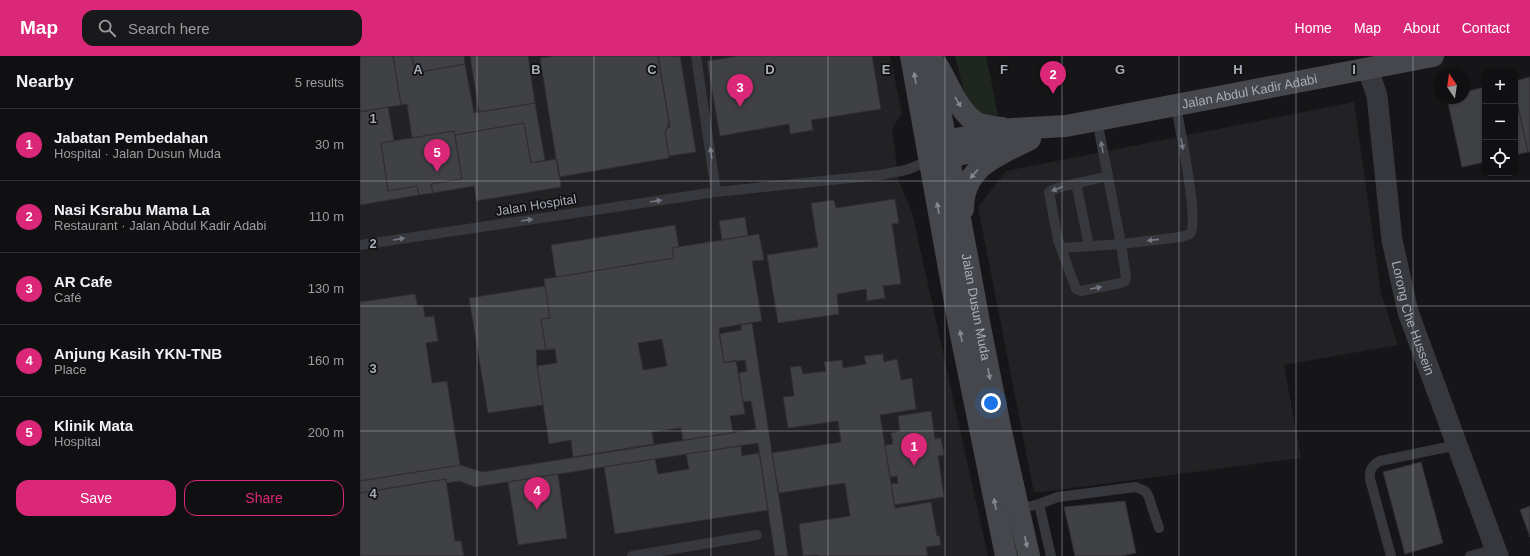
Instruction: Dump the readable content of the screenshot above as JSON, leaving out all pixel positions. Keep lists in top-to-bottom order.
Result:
{
  "streets": {
    "main road": ["Jalan Abdul Kadir Adabi", "Jalan Dusun Muda"],
    "street": ["Lorong Che Hussein"],
    "lane": ["Jalan Hospital"]
  },
  "crossings": [
    ["Jalan Abdul Kadir Adabi", "Jalan Hospital"],
    ["Jalan Abdul Kadir Adabi", "Jalan Dusun Muda"],
    ["Jalan Abdul Kadir Adabi", "Lorong Che Hussein"],
    ["Jalan Hospital", "Jalan Dusun Muda"]
  ],
  "one_way": ["Jalan Hospital"],
  "north": "top",
  "page": {
    "header": "Map",
    "search": "Search here",
    "nav": [
      "Home",
      "Map",
      "About",
      "Contact"
    ],
    "heading": ["Nearby", "5 results"],
    "pins": [
      "2",
      "3",
      "5",
      "1",
      "4"
    ],
    "map_buttons": ["+", "−"],
    "list": [
      {
        "mark": "1",
        "name": "Jabatan Pembedahan",
        "note": "Hospital · Jalan Dusun Muda",
        "value": "30 m"
      },
      {
        "mark": "2",
        "name": "Nasi Ksrabu Mama La",
        "note": "Restaurant · Jalan Abdul Kadir Adabi",
        "value": "110 m"
      },
      {
        "mark": "3",
        "name": "AR Cafe",
        "note": "Café",
        "value": "130 m"
      },
      {
        "mark": "4",
        "name": "Anjung Kasih YKN-TNB",
        "note": "Place",
        "value": "160 m"
      },
      {
        "mark": "5",
        "name": "Klinik Mata",
        "note": "Hospital",
        "value": "200 m"
      }
    ],
    "buttons": ["Save", "Share"]
  },
  "grid": {
    "columns": [
      "A",
      "B",
      "C",
      "D",
      "E",
      "F",
      "G",
      "H",
      "I"
    ],
    "rows": [
      "1",
      "2",
      "3",
      "4"
    ]
  }
}
